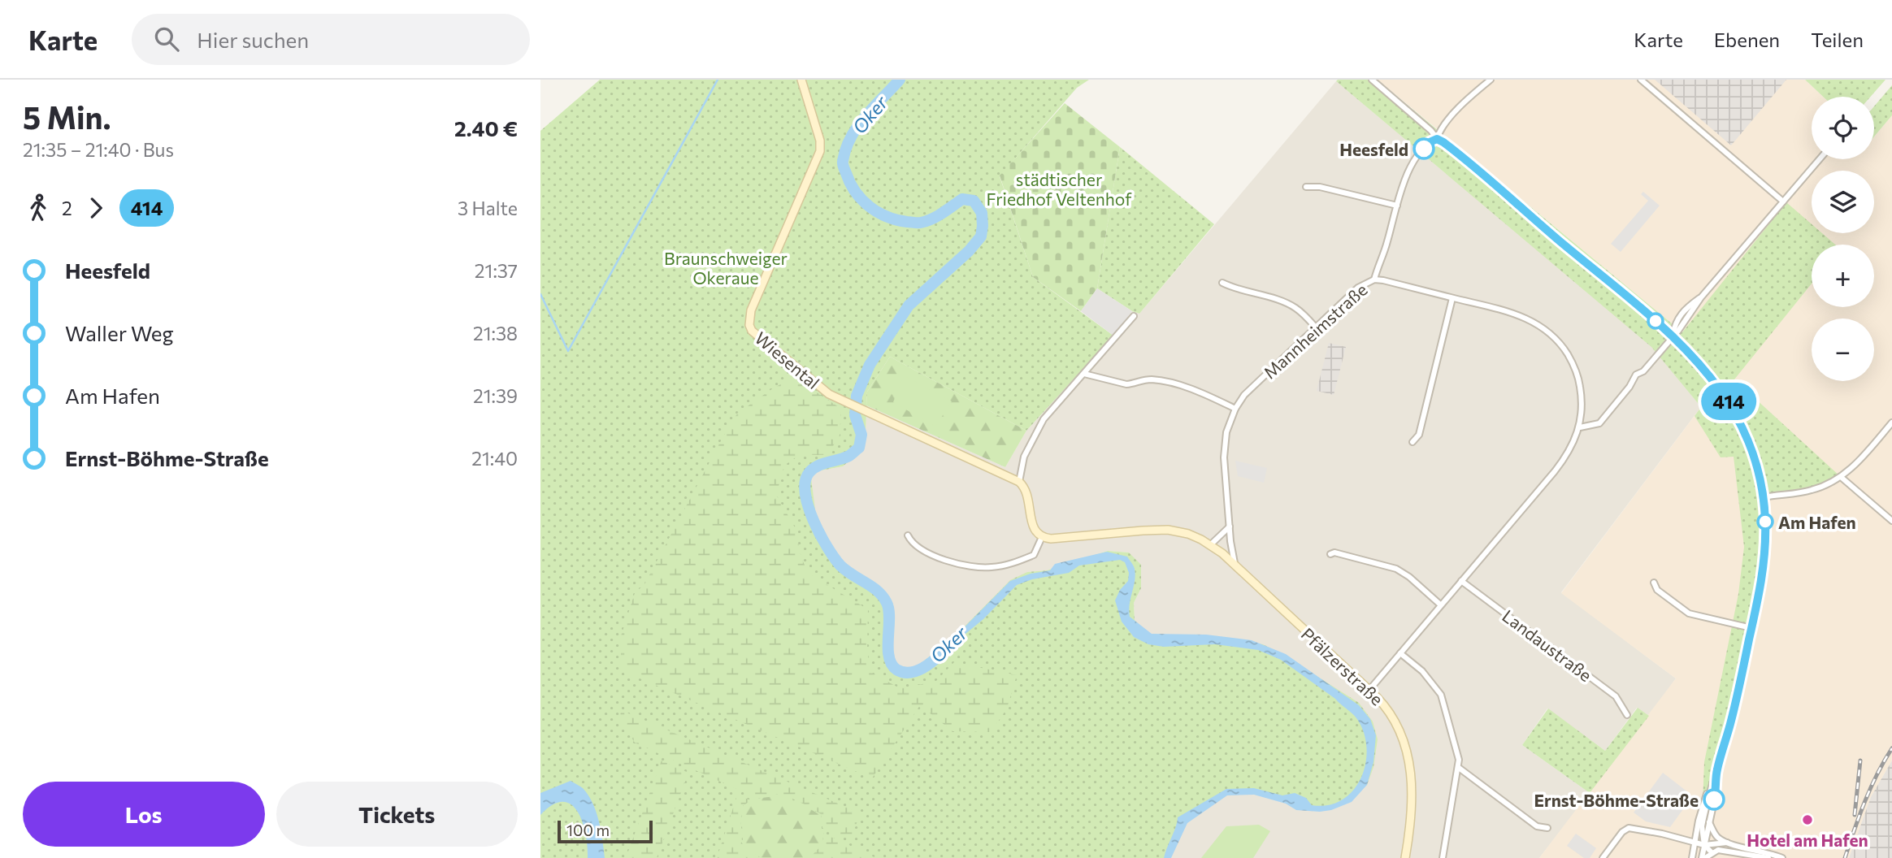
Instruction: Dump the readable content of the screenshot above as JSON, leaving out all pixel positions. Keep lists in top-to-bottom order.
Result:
{
  "streets": {
    "street": [
      "Mannheimstraße",
      "Wiesental",
      "Landaustraße",
      "Pfälzerstraße"
    ]
  },
  "crossings": [
    ["Mannheimstraße", "Pfälzerstraße"]
  ],
  "water": ["Oker"],
  "parks": ["städtischer Friedhof Veltenhof", "Braunschweiger Okeraue"],
  "places": [
    "Heesfeld",
    "Am Hafen",
    "Ernst-Böhme-Straße",
    "Hotel am Hafen"
  ],
  "lines": ["bus line 414"],
  "scale_bar": "100 m",
  "page": {
    "header": "Karte",
    "search": "Hier suchen",
    "nav": ["Karte", "Ebenen", "Teilen"],
    "heading": ["5 Min.", "21:35 – 21:40 · Bus", "2.40 €"],
    "on_map": "414",
    "map_buttons": ["+", "−"],
    "legs": ["2", "414", "3 Halte"],
    "list": [
      {
        "name": "Heesfeld",
        "value": "21:37"
      },
      {
        "name": "Waller Weg",
        "value": "21:38"
      },
      {
        "name": "Am Hafen",
        "value": "21:39"
      },
      {
        "name": "Ernst-Böhme-Straße",
        "value": "21:40"
      }
    ],
    "buttons": ["Los", "Tickets"],
    "scale": "100 m"
  }
}
